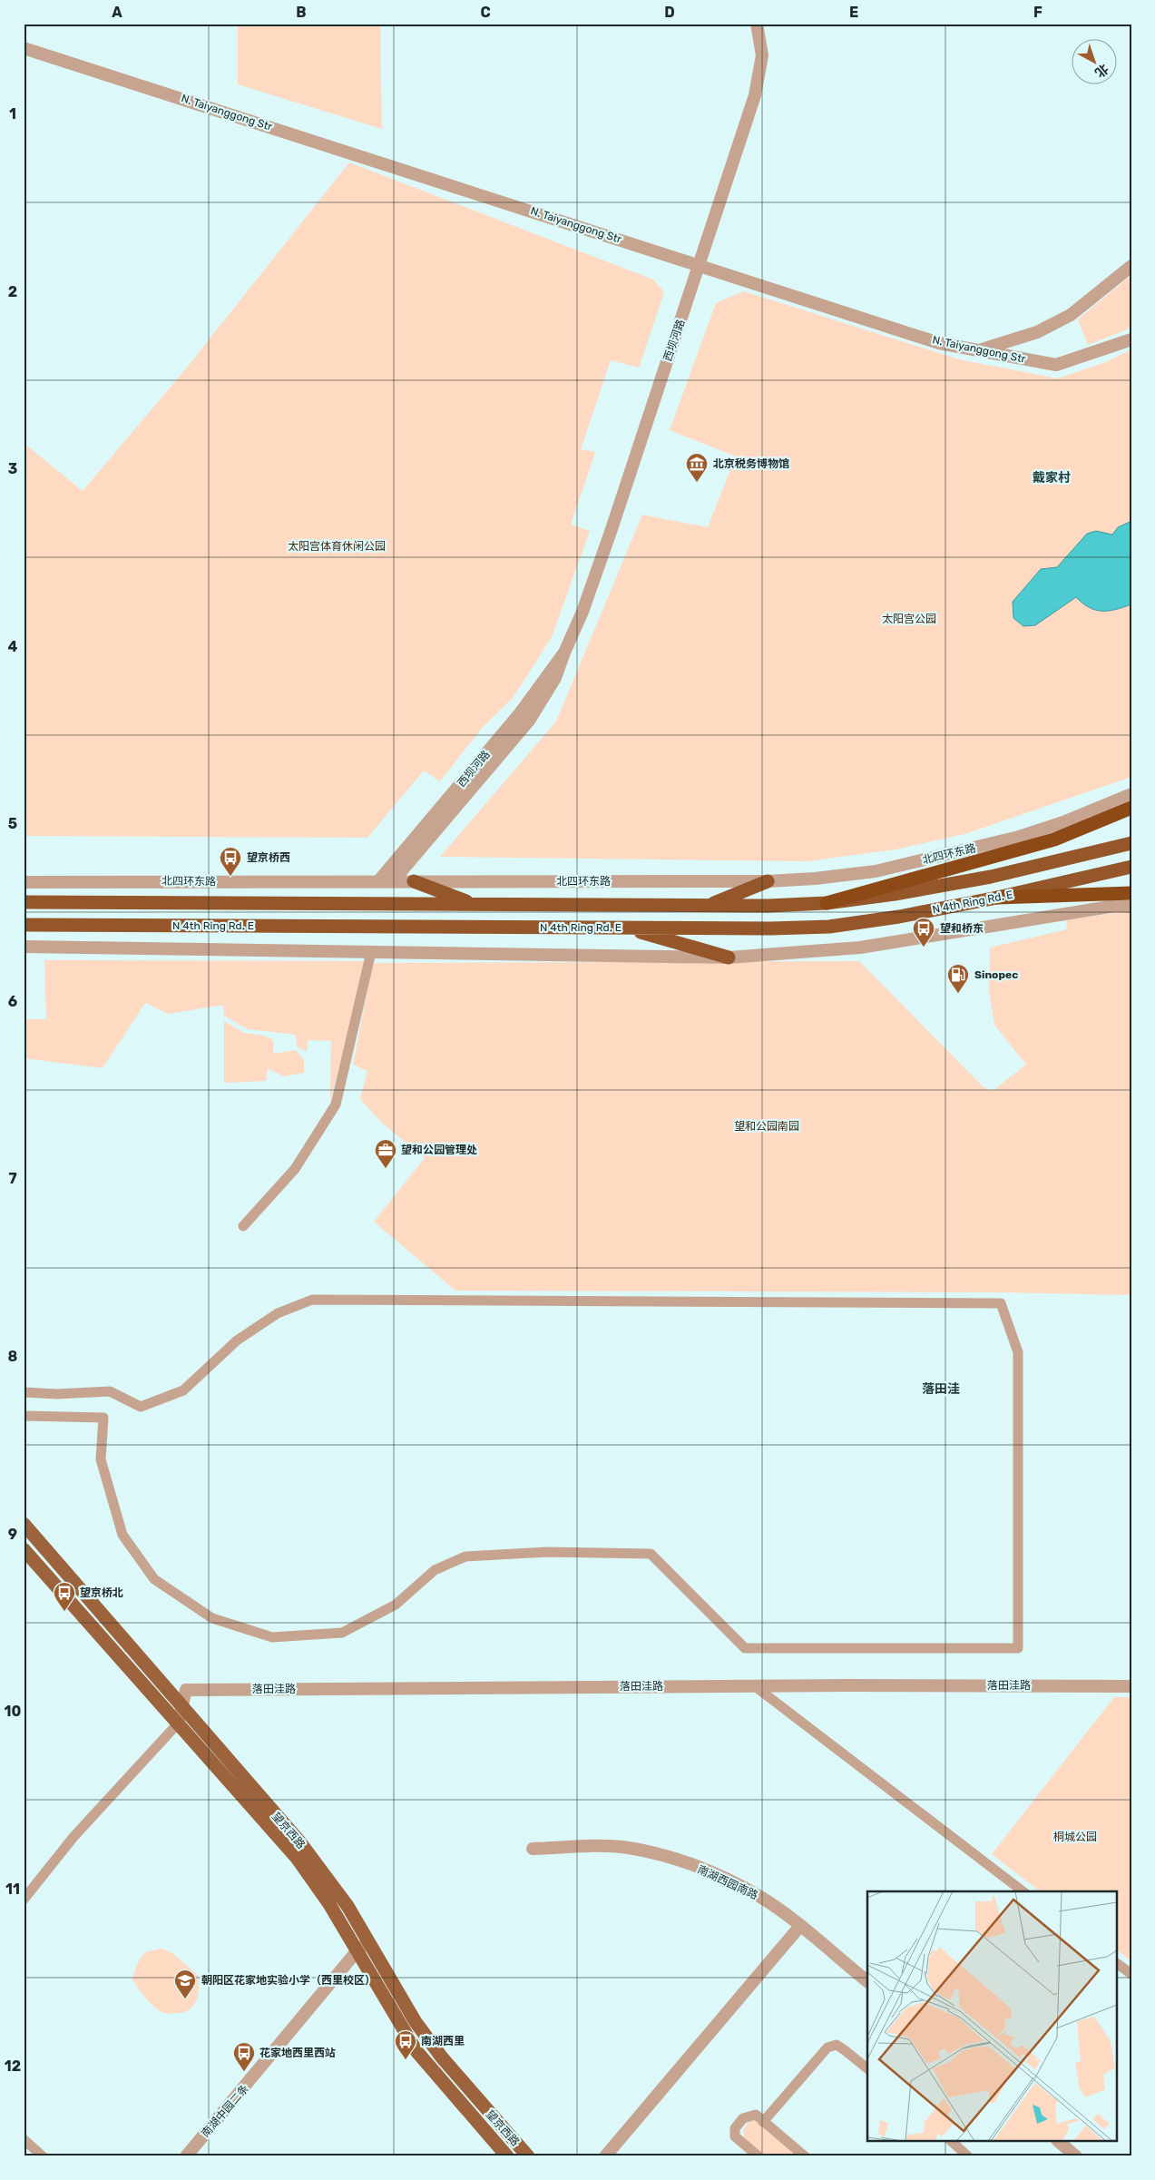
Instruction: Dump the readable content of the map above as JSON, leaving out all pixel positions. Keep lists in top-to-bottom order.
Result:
{
  "streets": {
    "highway": ["N 4th Ring Rd. E"],
    "main road": ["望京西路"],
    "street": [
      "N. Taiyanggong Str",
      "西坝河路",
      "北四环东路",
      "落田洼路",
      "南湖西园南路",
      "南湖中园二条"
    ]
  },
  "crossings": [
    ["N. Taiyanggong Str", "西坝河路"],
    ["西坝河路", "北四环东路"],
    ["落田洼路", "望京西路"],
    ["望京西路", "南湖中园二条"]
  ],
  "districts": ["戴家村", "落田洼"],
  "parks": [
    "太阳宫体育休闲公园",
    "太阳宫公园",
    "望和公园南园",
    "桐城公园"
  ],
  "places": {
    "museum": ["北京税务博物馆"],
    "bus stop": [
      "望京桥西",
      "望和桥东",
      "望京桥北",
      "南湖西里",
      "花家地西里西站"
    ],
    "fuel station": ["Sinopec"],
    "office": ["望和公园管理处"],
    "school or university": ["朝阳区花家地实验小学（西里校区）"]
  },
  "north": "bottom right",
  "grid": {
    "columns": [
      "A",
      "B",
      "C",
      "D",
      "E",
      "F"
    ],
    "rows": [
      "1",
      "2",
      "3",
      "4",
      "5",
      "6",
      "7",
      "8",
      "9",
      "10",
      "11",
      "12"
    ]
  }
}
